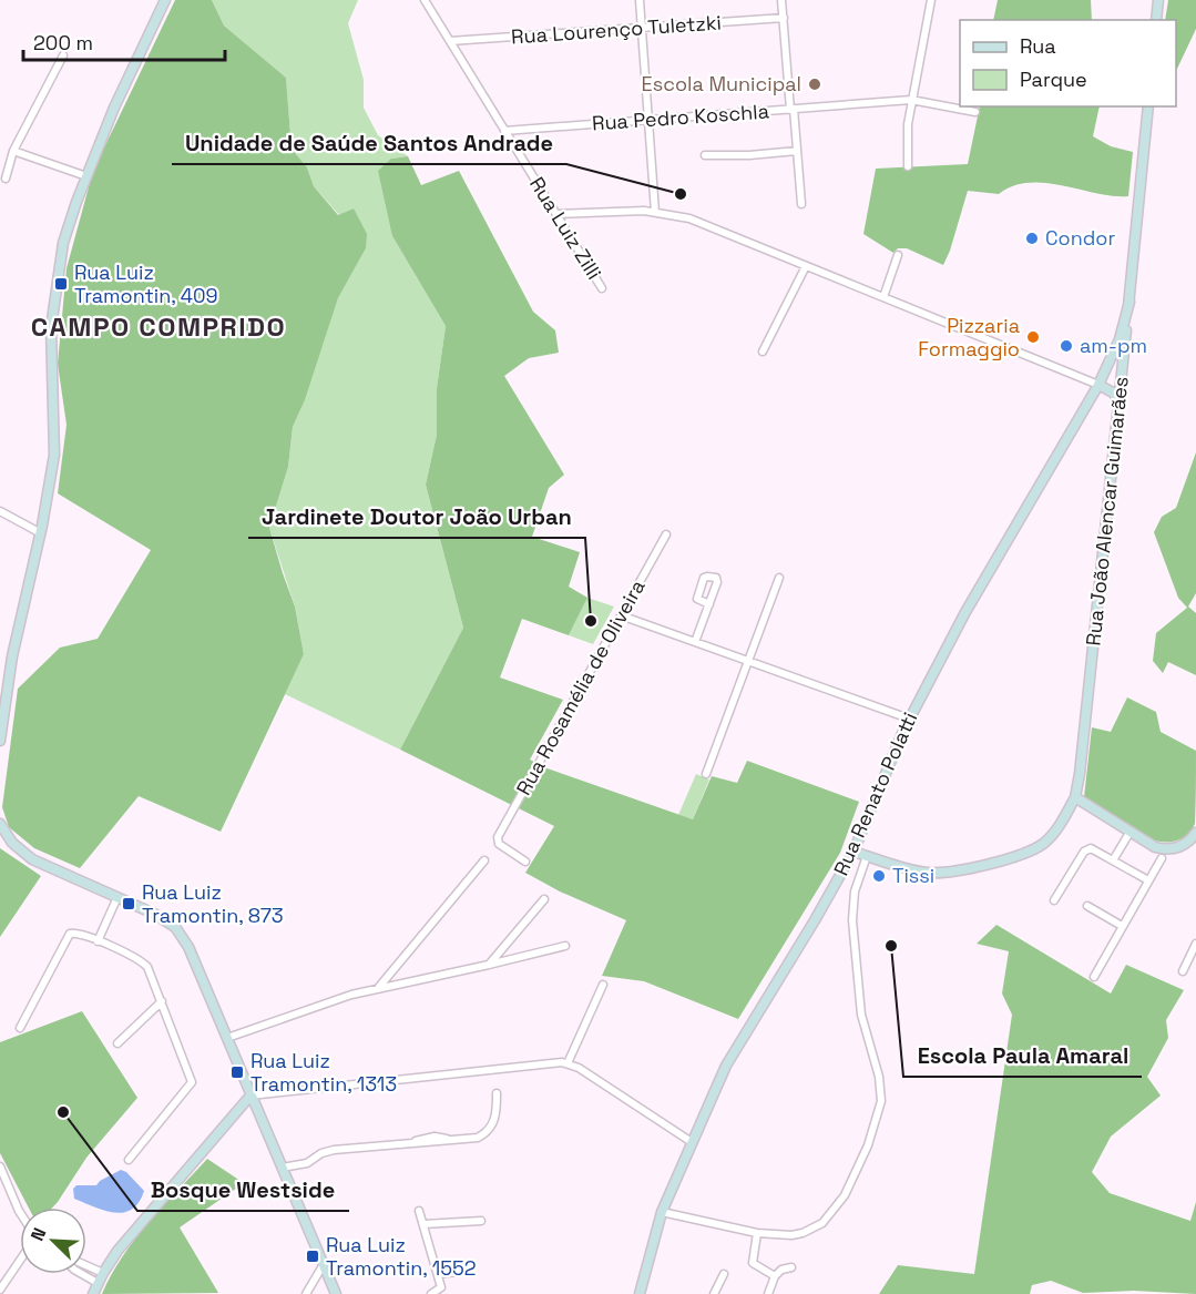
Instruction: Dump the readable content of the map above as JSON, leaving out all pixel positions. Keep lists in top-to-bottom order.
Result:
{
  "streets": {
    "main road": ["Rua João Alencar Guimarães", "Rua Renato Polatti"],
    "street": [
      "Rua Lourenço Tuletzki",
      "Rua Pedro Koschla",
      "Rua Luiz Zilli",
      "Rua Rosamélia de Oliveira"
    ]
  },
  "crossings": [
    ["Rua Lourenço Tuletzki", "Rua Luiz Zilli"],
    ["Rua Pedro Koschla", "Rua Luiz Zilli"],
    ["Rua João Alencar Guimarães", "Rua Renato Polatti"]
  ],
  "districts": ["CAMPO COMPRIDO"],
  "places": {
    "other": [
      "Escola Municipal",
      "Unidade de Saúde Santos Andrade",
      "Condor",
      "Pizzaria Formaggio",
      "am-pm",
      "Jardinete Doutor João Urban",
      "Tissi",
      "Escola Paula Amaral",
      "Bosque Westside"
    ],
    "transit": [
      "Rua Luiz Tramontin, 409",
      "Rua Luiz Tramontin, 873",
      "Rua Luiz Tramontin, 1313",
      "Rua Luiz Tramontin, 1552"
    ]
  },
  "legend": ["Rua", "Parque"],
  "scale_bar": "200 m",
  "north": "top left"
}
